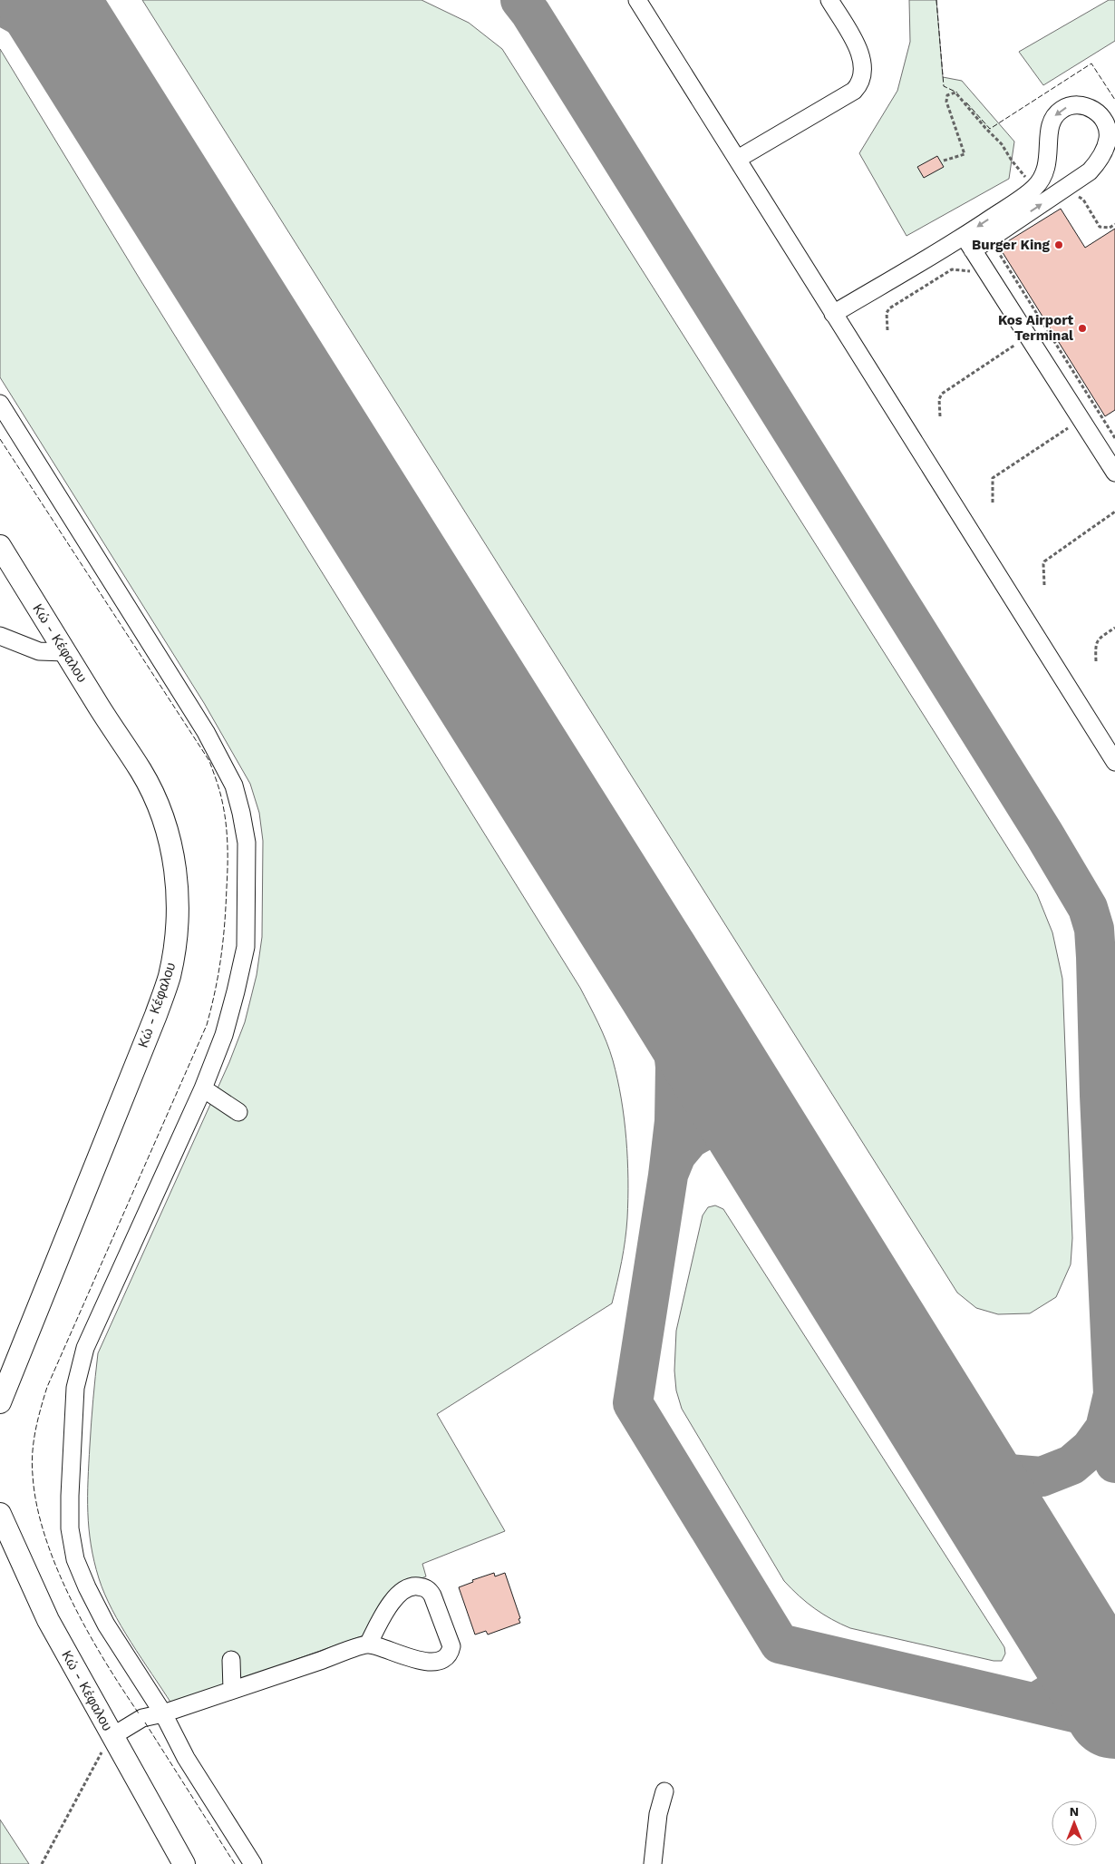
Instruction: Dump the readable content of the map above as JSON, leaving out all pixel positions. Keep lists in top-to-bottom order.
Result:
{
  "streets": {
    "main road": ["Κώ - Κέφαλου"]
  },
  "places": ["Burger King", "Kos Airport Terminal"],
  "north": "top"
}
